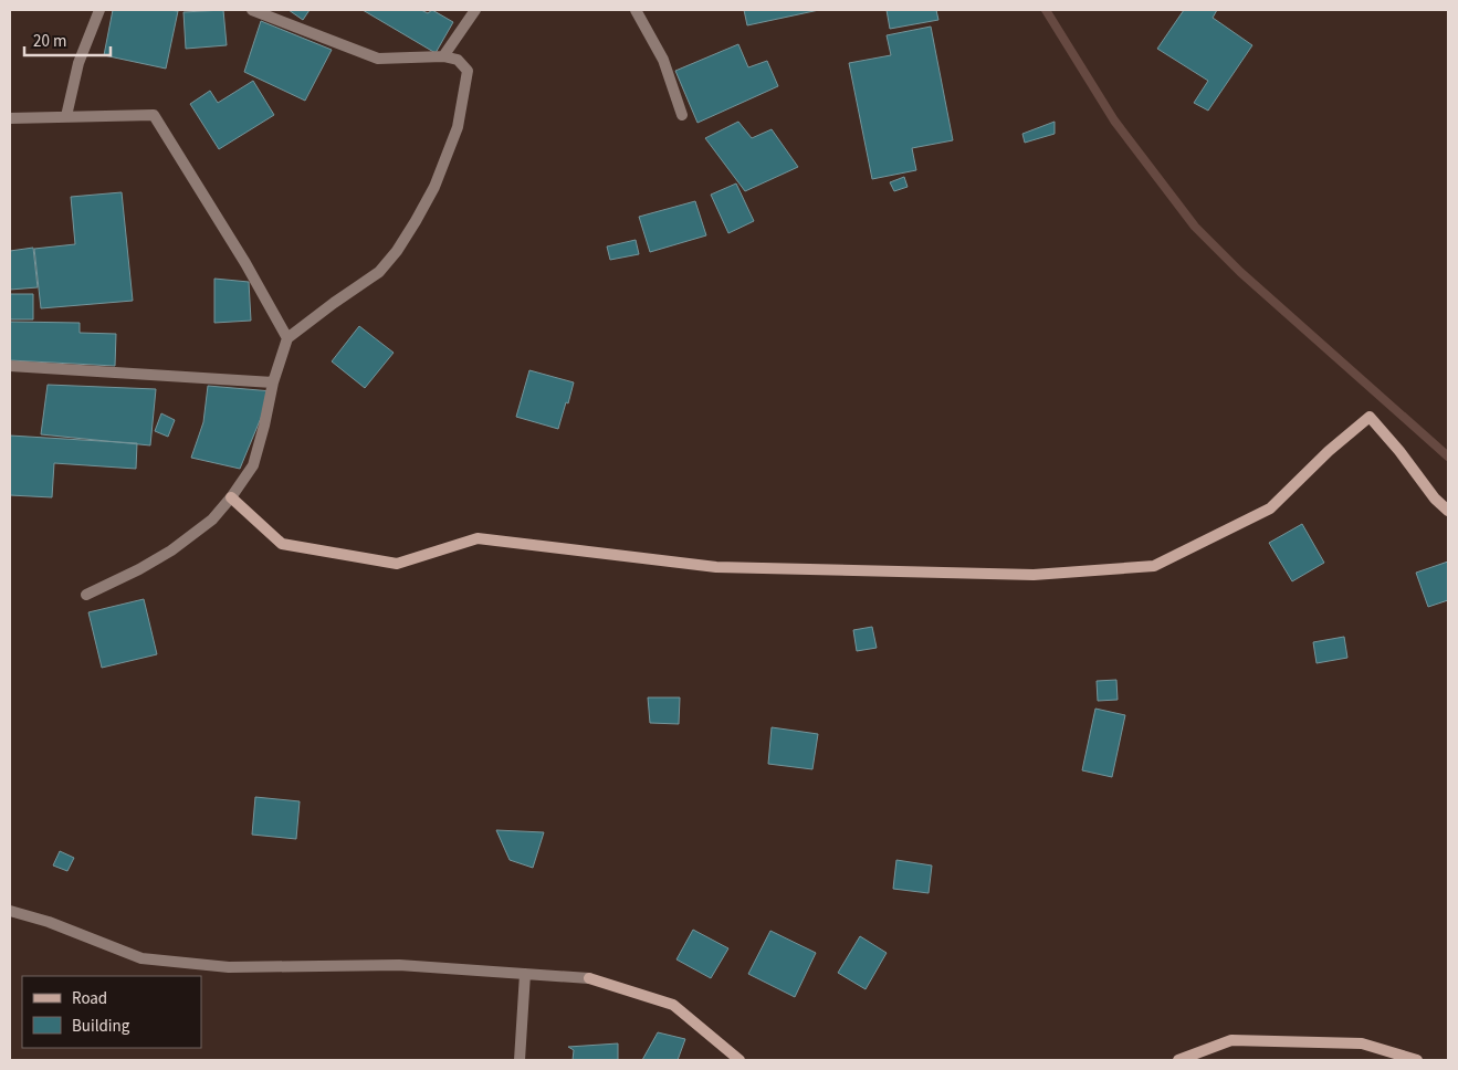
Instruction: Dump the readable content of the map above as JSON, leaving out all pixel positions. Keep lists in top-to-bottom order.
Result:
{
  "legend": ["Road", "Building"],
  "scale_bar": "20 m"
}
